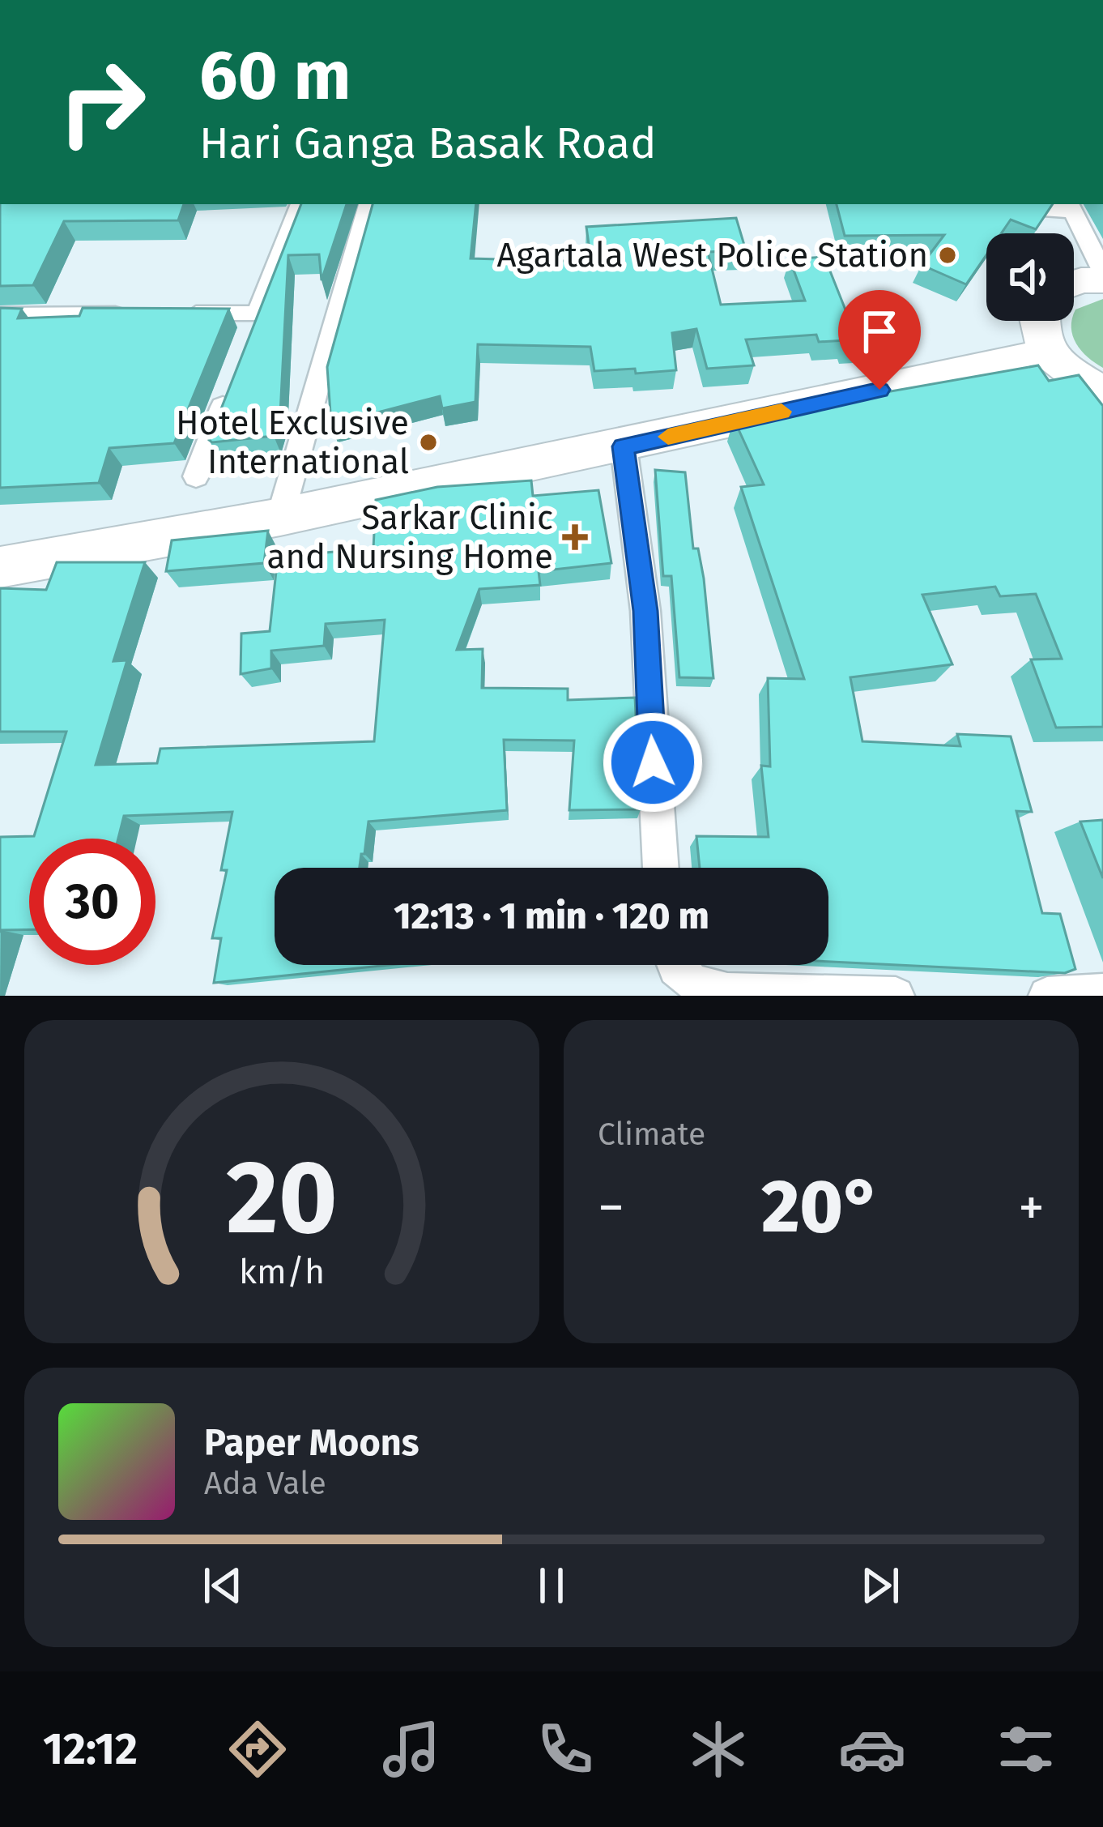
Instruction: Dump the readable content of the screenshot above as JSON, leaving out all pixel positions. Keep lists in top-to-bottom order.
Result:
{
  "places": {
    "other": ["Agartala West Police Station", "Hotel Exclusive International"],
    "health": ["Sarkar Clinic and Nursing Home"]
  },
  "page": {
    "turn": ["60 m", "Hari Ganga Basak Road"],
    "limit": "30",
    "trip": "12:13 · 1 min · 120 m",
    "tile": "Climate",
    "heat": ["−", "20°", "+"],
    "song": ["Paper Moons", "Ada Vale"],
    "tabs": "12:12",
    "gauge": ["20", "km/h"]
  }
}
